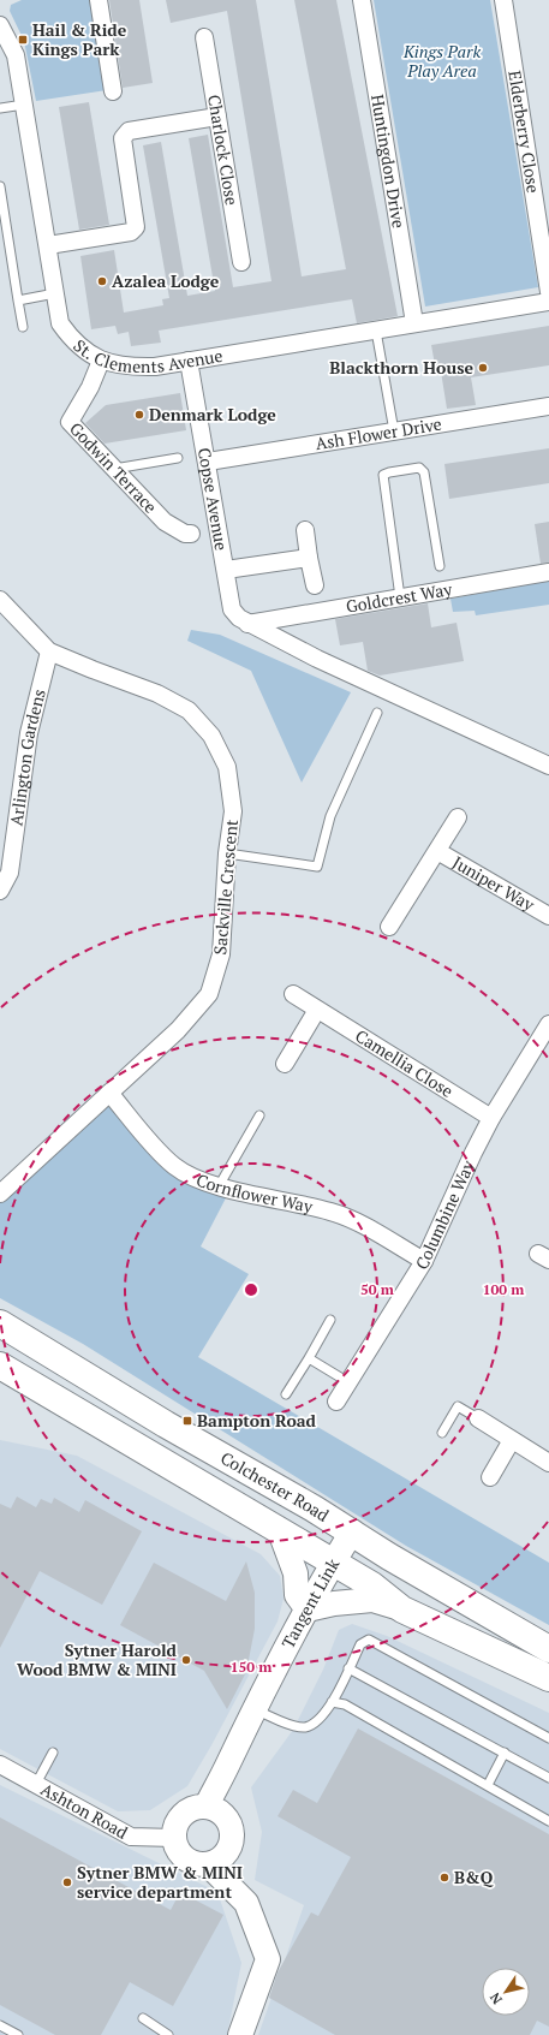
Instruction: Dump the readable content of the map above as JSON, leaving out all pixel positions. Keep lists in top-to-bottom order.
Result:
{
  "streets": {
    "highway": ["Colchester Road"],
    "street": [
      "Elderberry Close",
      "Charlock Close",
      "Huntingdon Drive",
      "St. Clements Avenue",
      "Ash Flower Drive",
      "Godwin Terrace",
      "Copse Avenue",
      "Goldcrest Way",
      "Arlington Gardens",
      "Juniper Way",
      "Sackville Crescent",
      "Camellia Close",
      "Cornflower Way",
      "Columbine Way",
      "Tangent Link",
      "Ashton Road"
    ]
  },
  "crossings": [
    ["Huntingdon Drive", "St. Clements Avenue"],
    ["St. Clements Avenue", "Godwin Terrace"],
    ["St. Clements Avenue", "Copse Avenue"],
    ["Ash Flower Drive", "Copse Avenue"],
    ["Copse Avenue", "Goldcrest Way"],
    ["Arlington Gardens", "Sackville Crescent"],
    ["Sackville Crescent", "Cornflower Way"],
    ["Camellia Close", "Columbine Way"],
    ["Cornflower Way", "Columbine Way"],
    ["Colchester Road", "Tangent Link"],
    ["Tangent Link", "Ashton Road"]
  ],
  "parks": ["Kings Park Play Area"],
  "places": {
    "transit": ["Hail & Ride Kings Park", "Bampton Road"],
    "other": [
      "Azalea Lodge",
      "Blackthorn House",
      "Denmark Lodge",
      "Sytner Harold Wood BMW & MINI",
      "B&Q",
      "Sytner BMW & MINI service department"
    ]
  },
  "north": "bottom left",
  "rings": ["50 m", "100 m", "150 m"]
}
